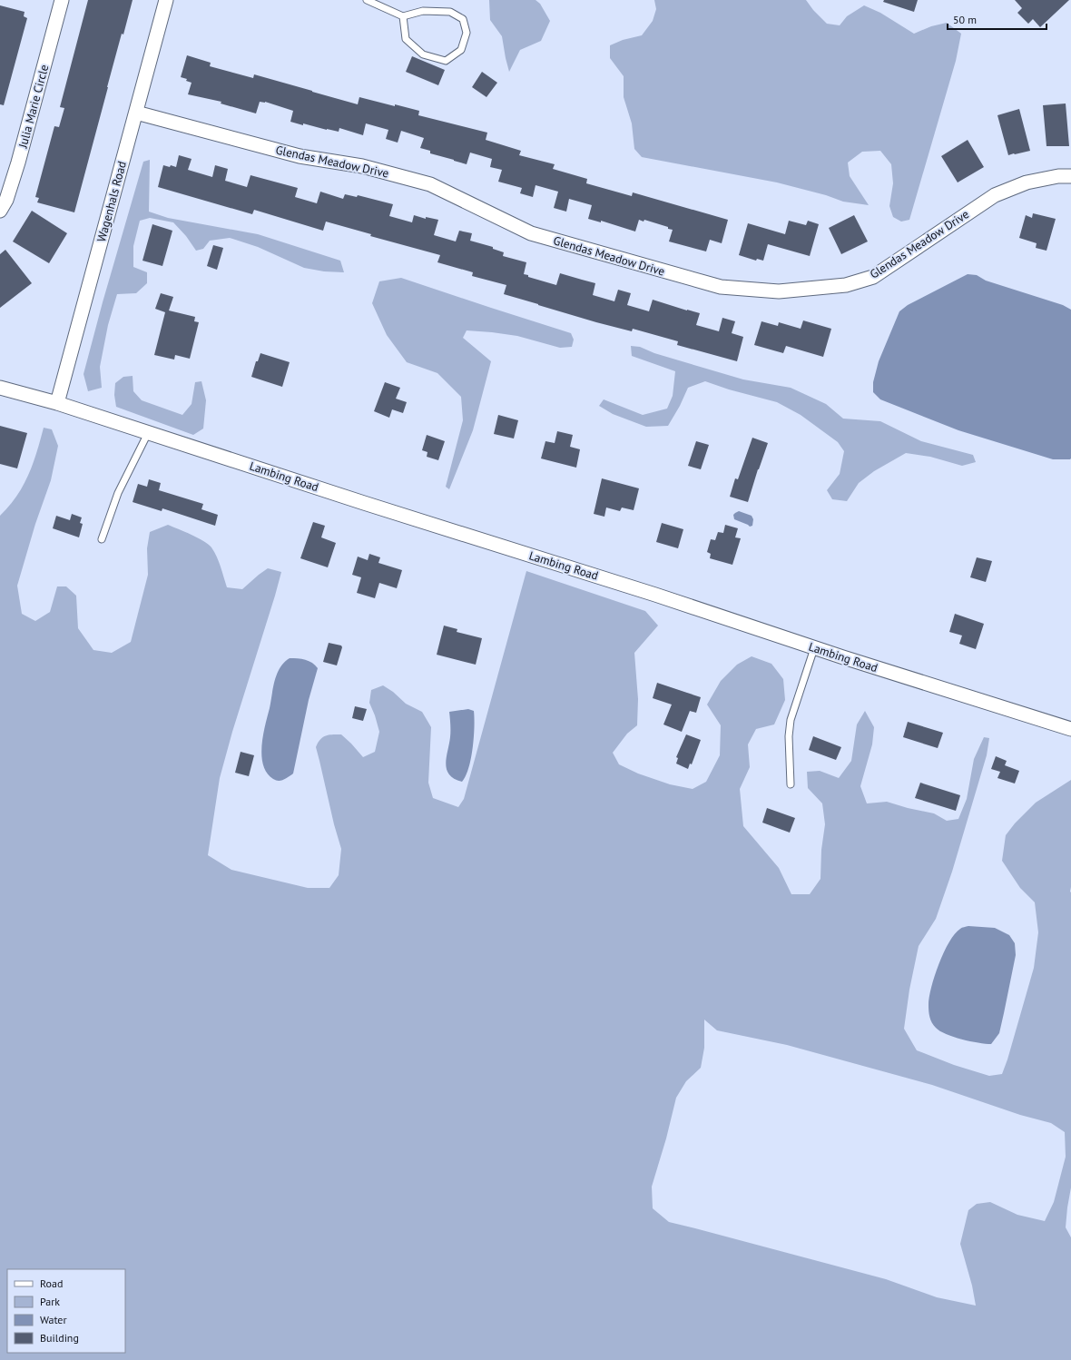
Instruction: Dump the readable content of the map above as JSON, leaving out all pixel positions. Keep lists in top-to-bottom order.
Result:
{
  "streets": {
    "street": [
      "Julia Marie Circle",
      "Glendas Meadow Drive",
      "Wagenhals Road",
      "Lambing Road"
    ]
  },
  "crossings": [
    ["Glendas Meadow Drive", "Wagenhals Road"],
    ["Wagenhals Road", "Lambing Road"]
  ],
  "legend": [
    "Road",
    "Park",
    "Water",
    "Building"
  ],
  "scale_bar": "50 m"
}
